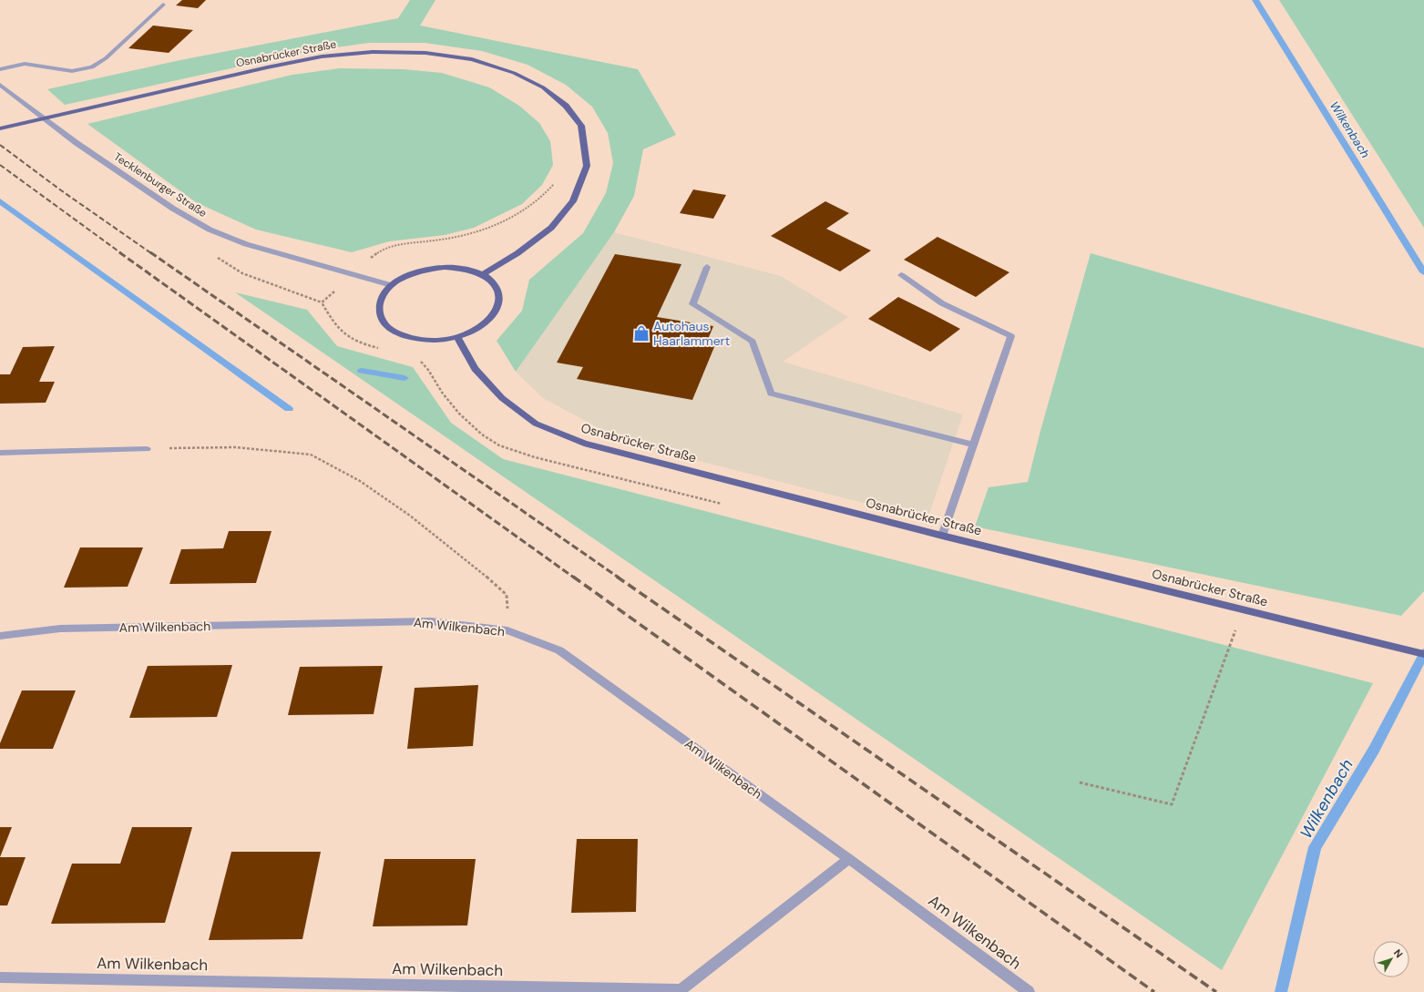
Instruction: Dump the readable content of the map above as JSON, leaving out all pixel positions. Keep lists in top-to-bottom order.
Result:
{
  "streets": {
    "main road": ["Osnabrücker Straße"],
    "street": ["Tecklenburger Straße", "Am Wilkenbach"]
  },
  "crossings": [
    ["Osnabrücker Straße", "Tecklenburger Straße"]
  ],
  "water": ["Wilkenbach"],
  "places": {
    "shop": ["Autohaus Haarlammert"]
  },
  "north": "top right"
}
